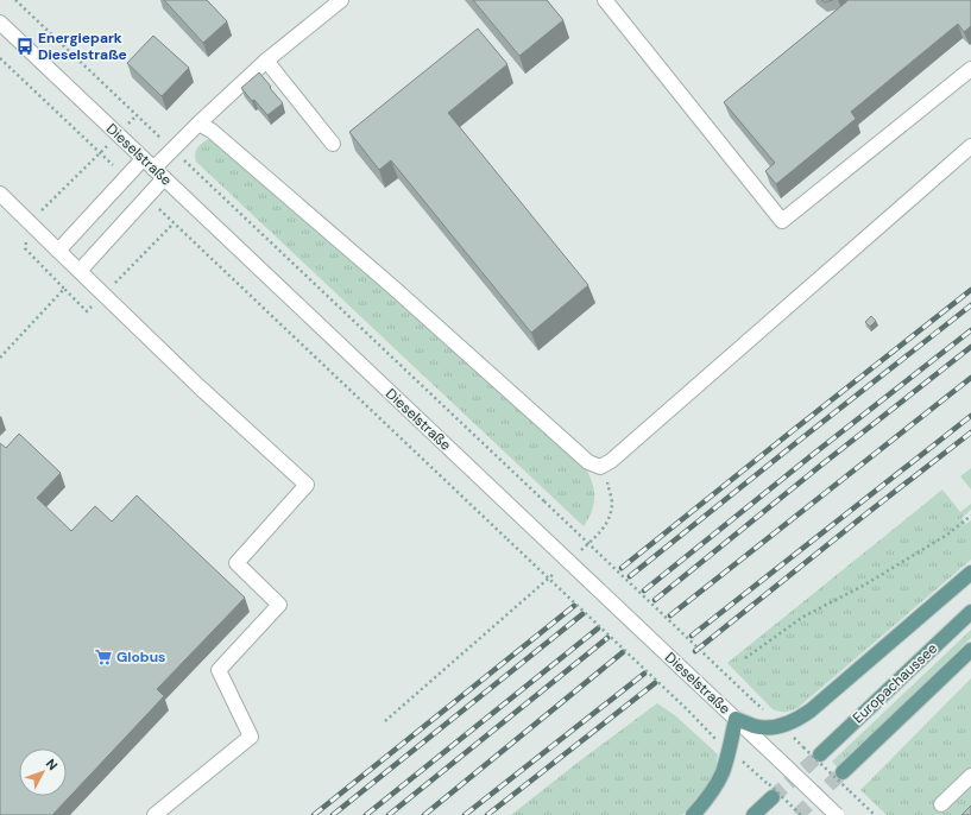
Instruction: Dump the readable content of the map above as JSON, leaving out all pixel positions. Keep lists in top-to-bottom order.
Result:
{
  "streets": {
    "main road": ["Europachaussee"],
    "street": ["Dieselstraße"]
  },
  "places": {
    "bus stop": ["Energiepark Dieselstraße"],
    "supermarket": ["Globus"]
  },
  "north": "top right"
}
